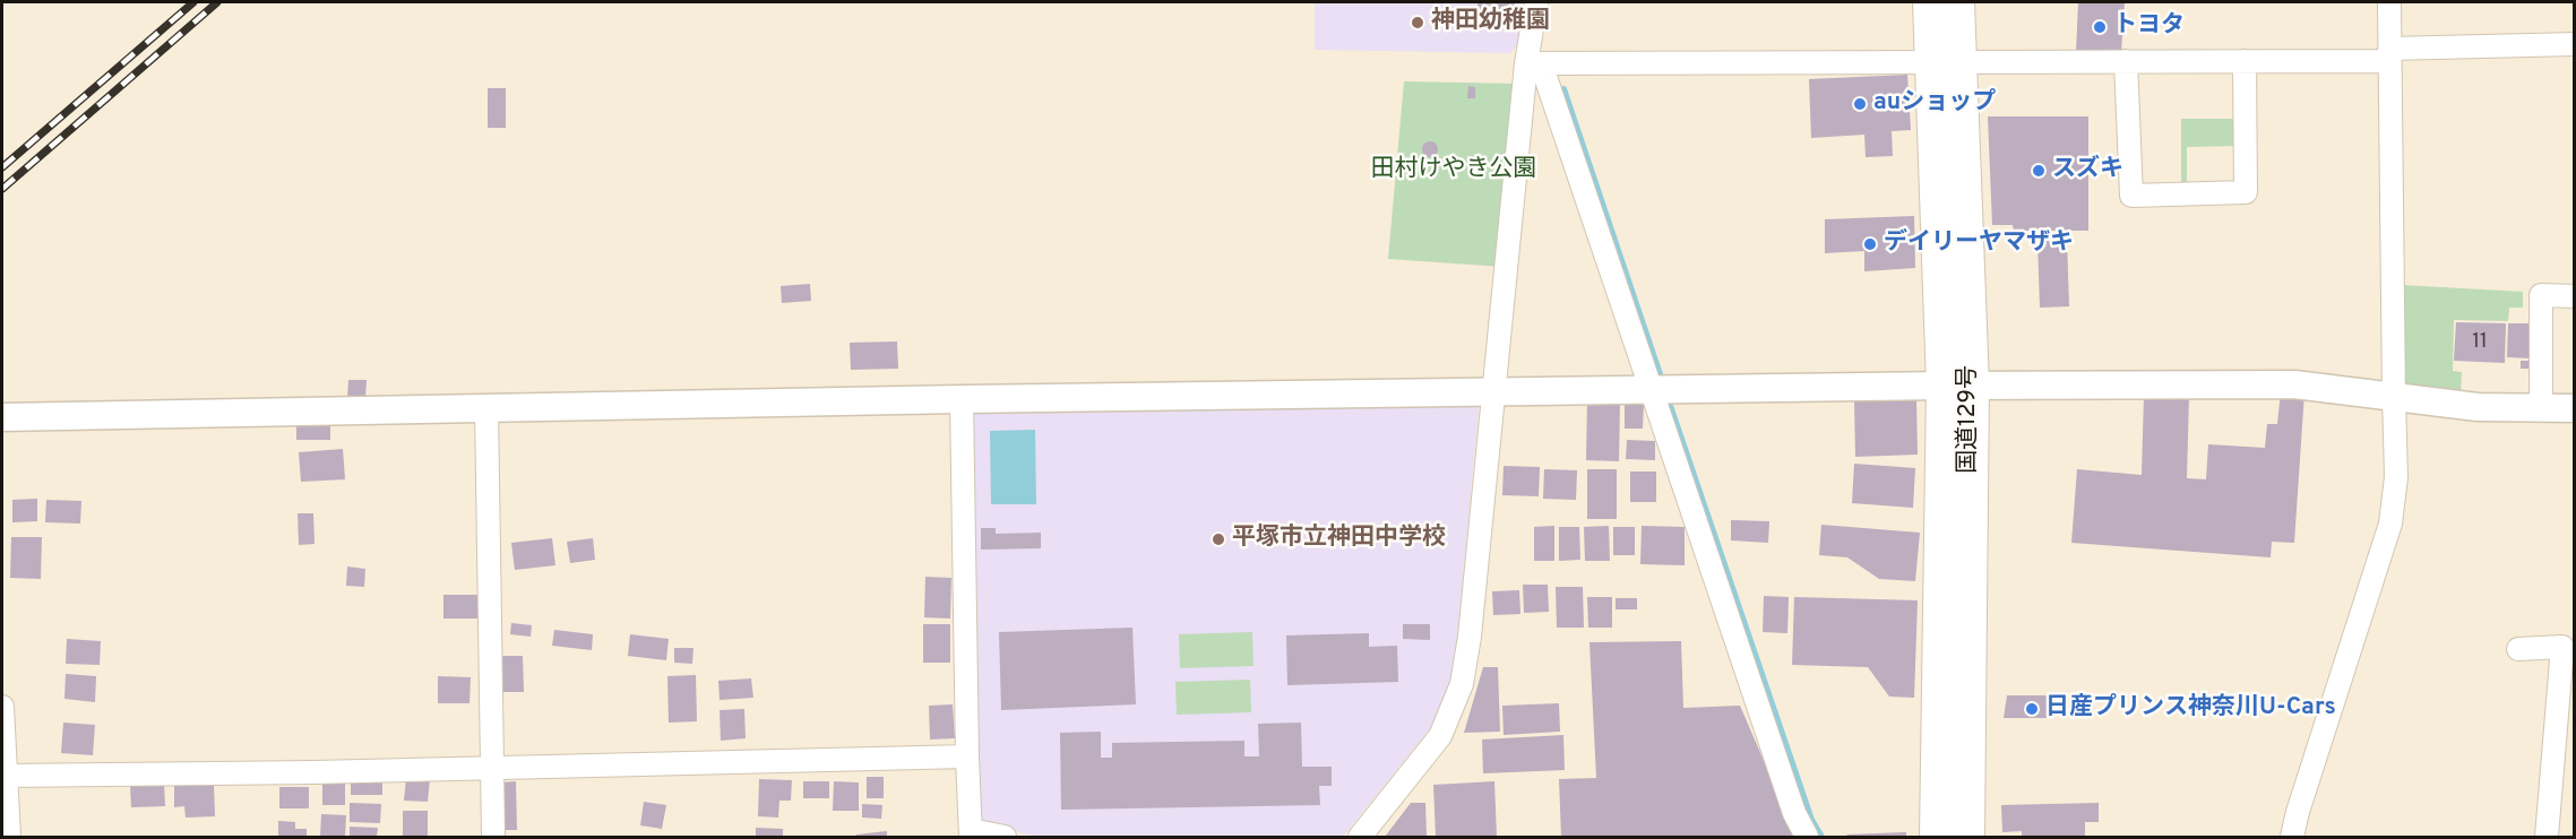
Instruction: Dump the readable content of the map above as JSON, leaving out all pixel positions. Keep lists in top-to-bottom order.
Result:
{
  "streets": {
    "highway": ["国道129号"]
  },
  "parks": ["田村けやき公園"],
  "places": [
    "神田幼稚園",
    "トヨタ",
    "auショップ",
    "スズキ",
    "デイリーヤマザキ",
    "平塚市立神田中学校",
    "日産プリンス神奈川U-Cars"
  ],
  "house_numbers": ["11"]
}
